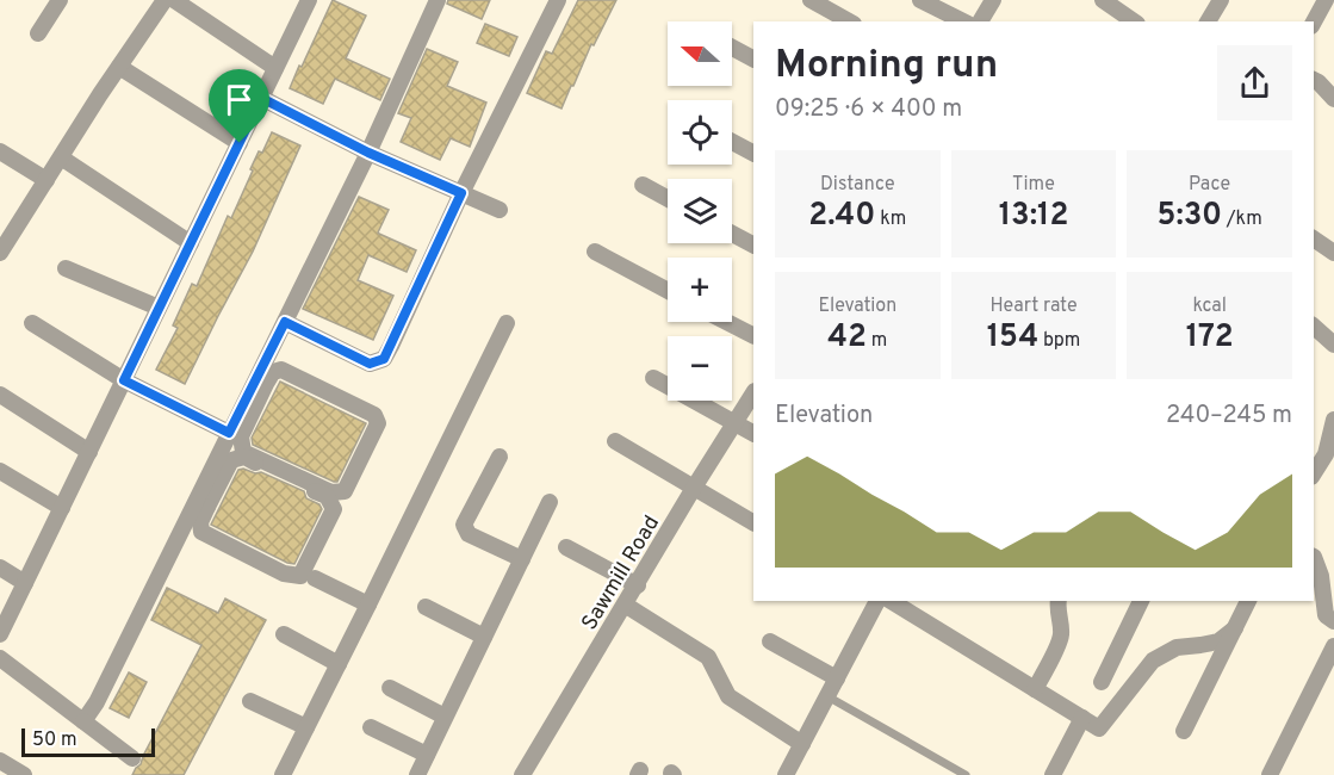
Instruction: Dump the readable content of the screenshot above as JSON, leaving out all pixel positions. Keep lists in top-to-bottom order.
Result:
{
  "streets": {
    "street": ["Sawmill Road"]
  },
  "scale_bar": "50 m",
  "north": "left",
  "page": {
    "map_buttons": ["+", "−"],
    "heading": ["Morning run", "09:25 · 6 × 400 m"],
    "stats": [
      ["Distance", "2.40 km"],
      ["Time", "13:12"],
      ["Pace", "5:30 /km"],
      ["Elevation", "42 m"],
      ["Heart rate", "154 bpm"],
      ["kcal", "172"]
    ],
    "chart": ["Elevation", "240–245 m"],
    "scale": "50 m"
  }
}
